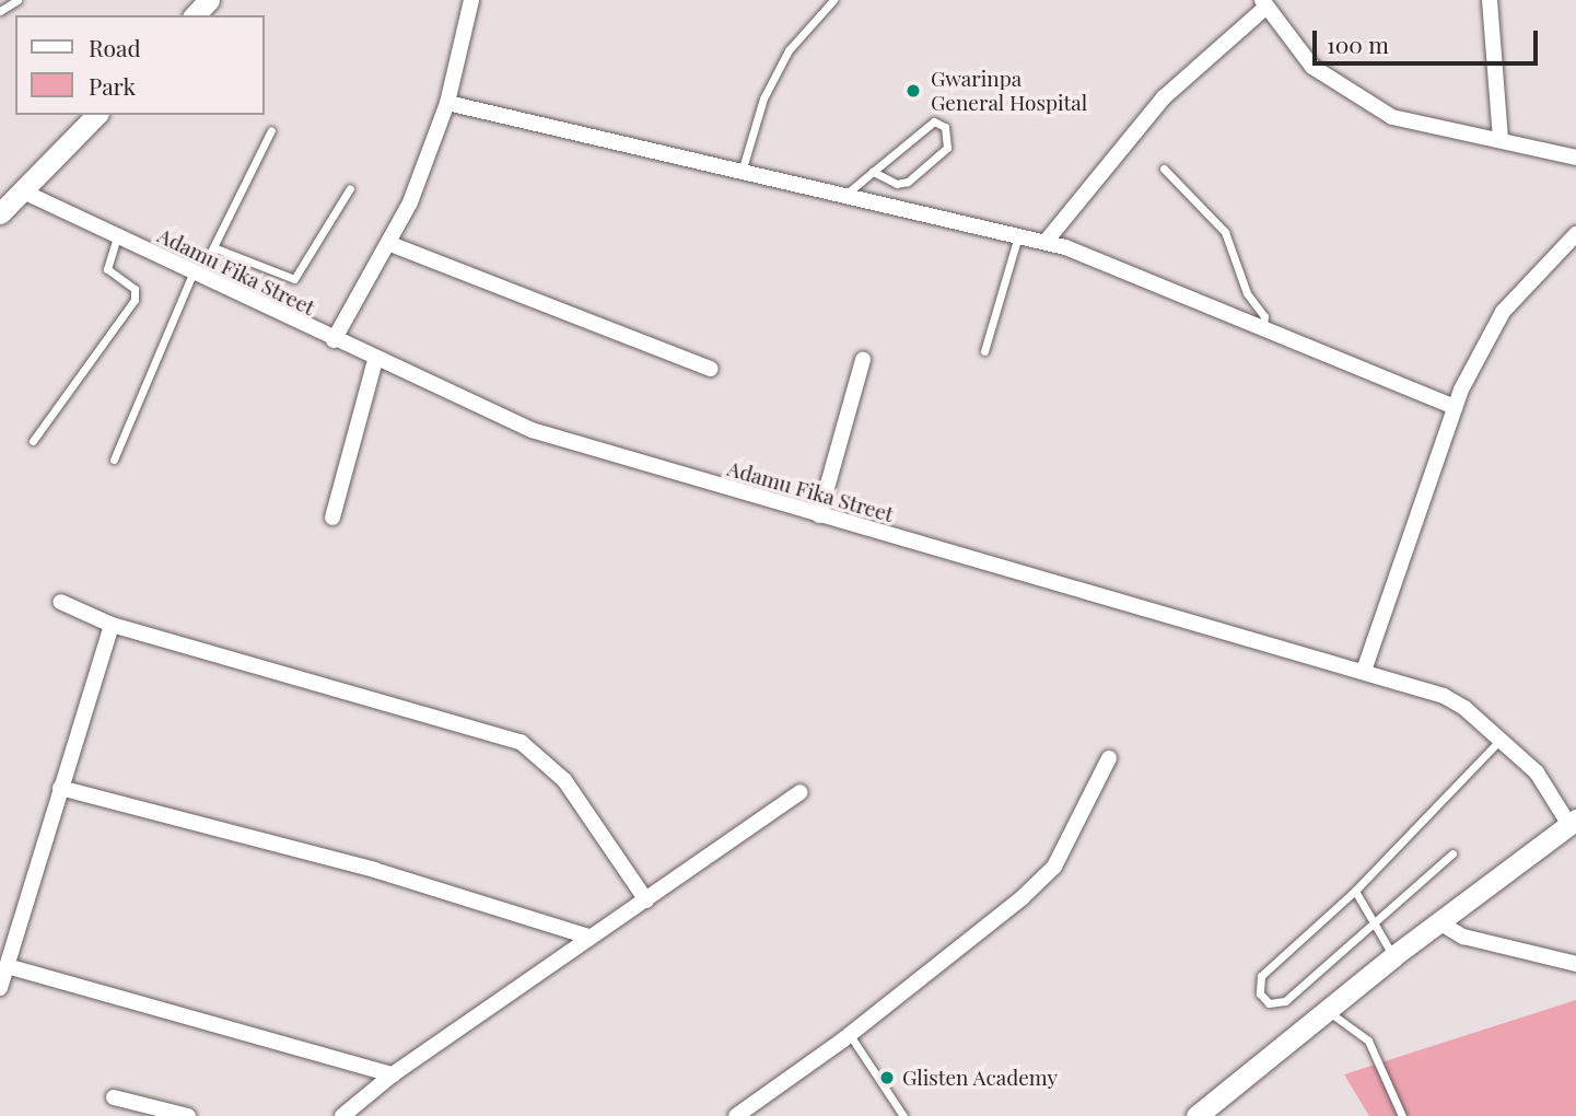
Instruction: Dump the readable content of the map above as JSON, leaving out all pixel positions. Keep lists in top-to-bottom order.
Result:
{
  "streets": {
    "street": ["Adamu Fika Street"]
  },
  "places": ["Gwarinpa General Hospital", "Glisten Academy"],
  "legend": ["Road", "Park"],
  "scale_bar": "100 m"
}
